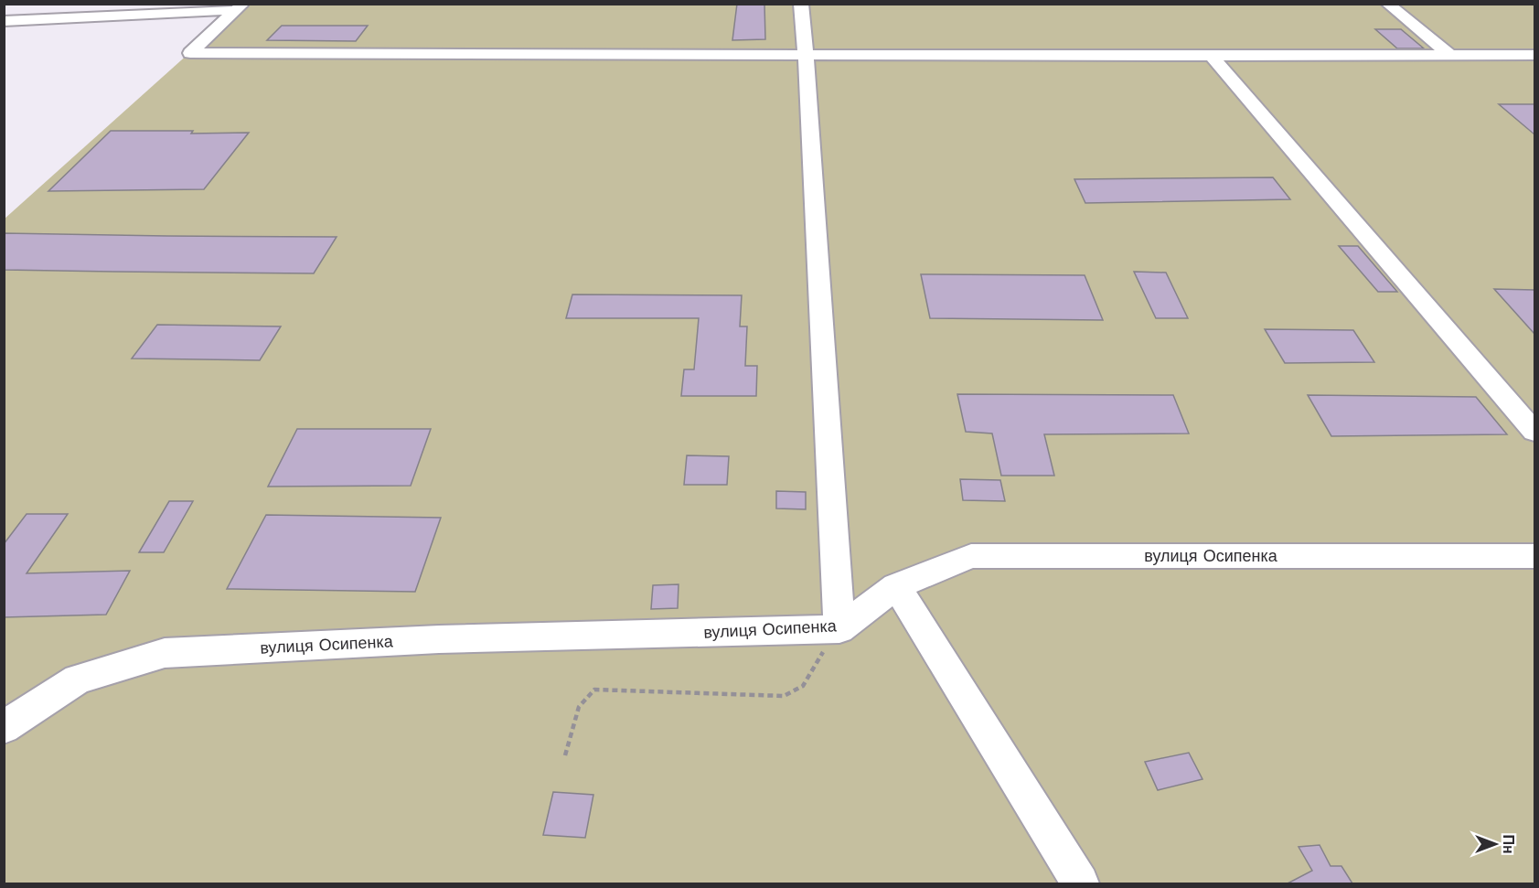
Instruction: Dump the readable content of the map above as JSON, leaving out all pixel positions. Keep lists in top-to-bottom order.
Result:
{
  "streets": {
    "street": ["вулиця Осипенка"]
  },
  "north": "right"
}
